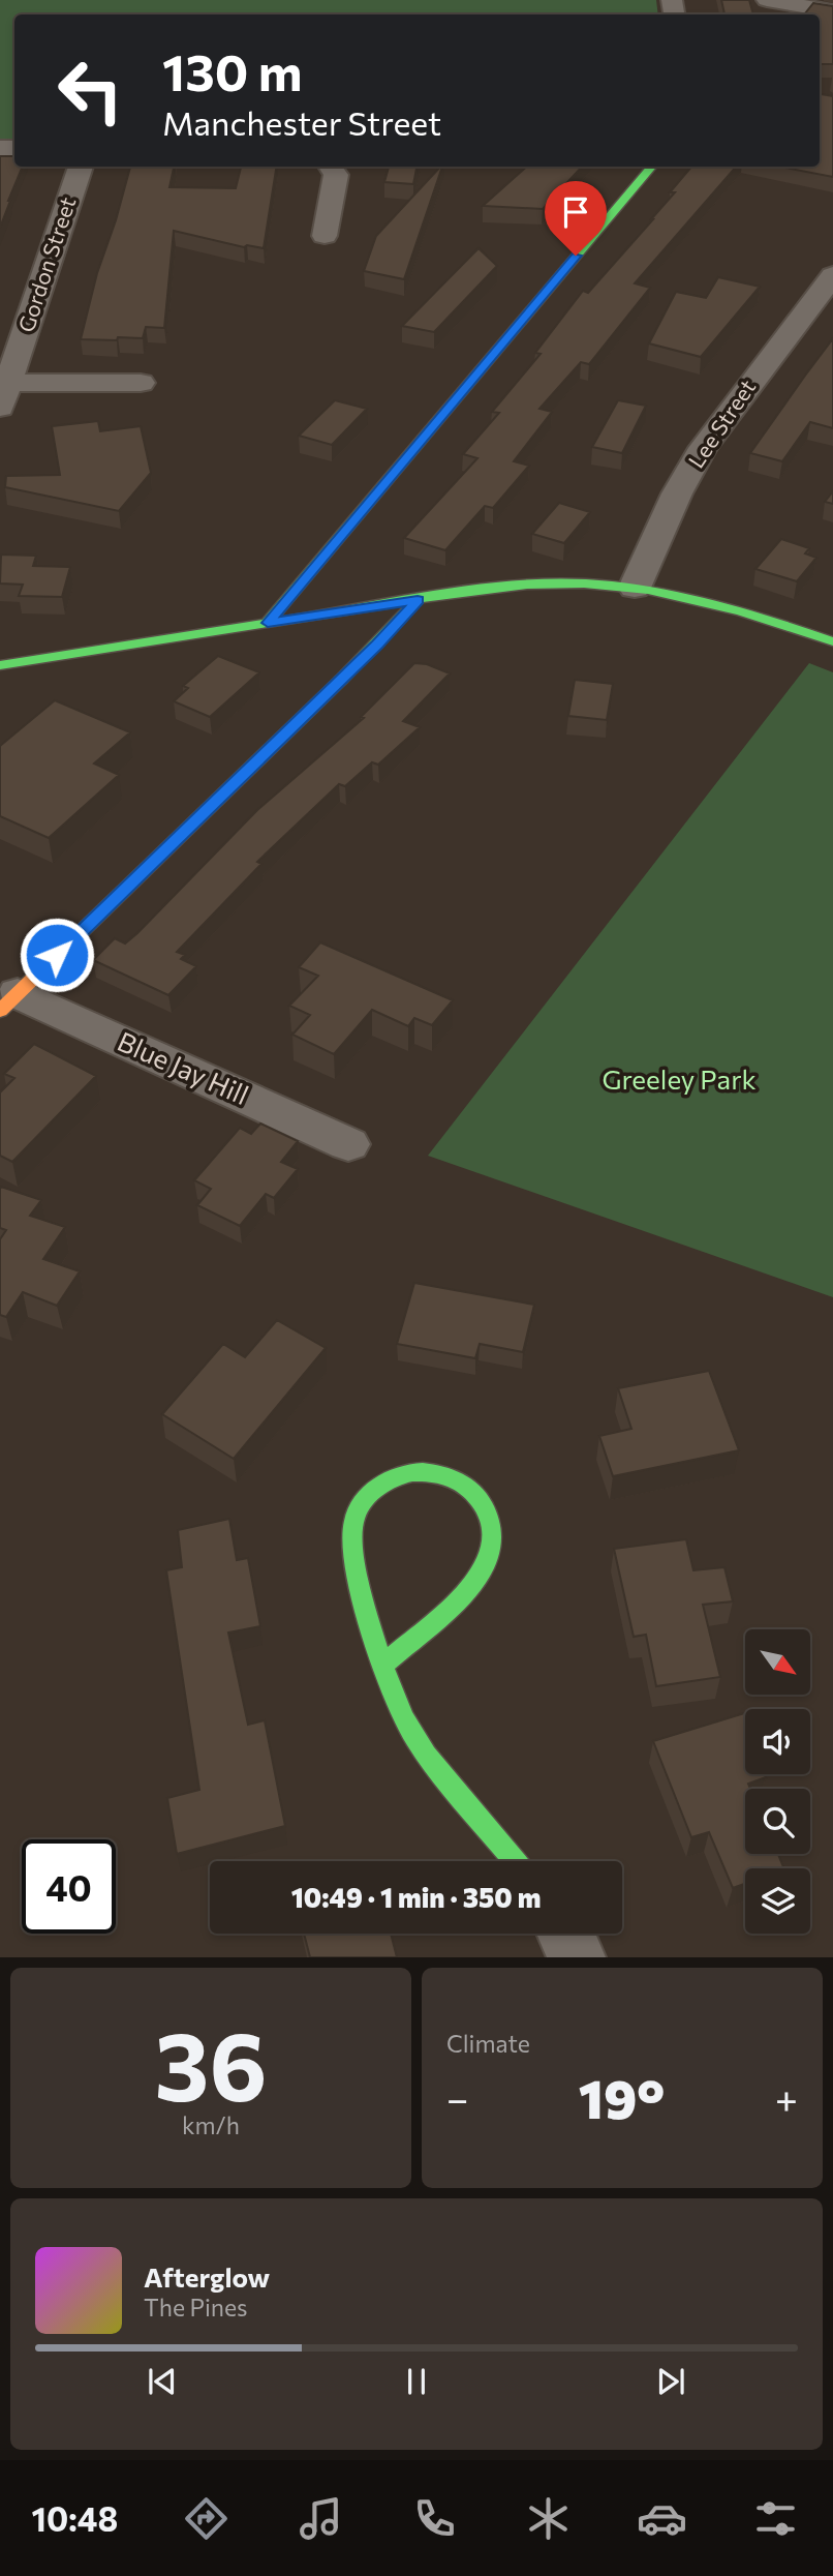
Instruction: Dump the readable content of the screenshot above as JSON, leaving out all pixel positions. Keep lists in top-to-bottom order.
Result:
{
  "streets": {
    "street": ["Gordon Street", "Lee Street", "Blue Jay Hill"]
  },
  "parks": ["Greeley Park"],
  "north": "bottom right",
  "page": {
    "turn": ["130 m", "Manchester Street"],
    "limit": "40",
    "trip": "10:49 · 1 min · 350 m",
    "tile": [
      ["36", "km/h"],
      "Climate"
    ],
    "heat": ["−", "19°", "+"],
    "song": ["Afterglow", "The Pines"],
    "tabs": "10:48"
  }
}
